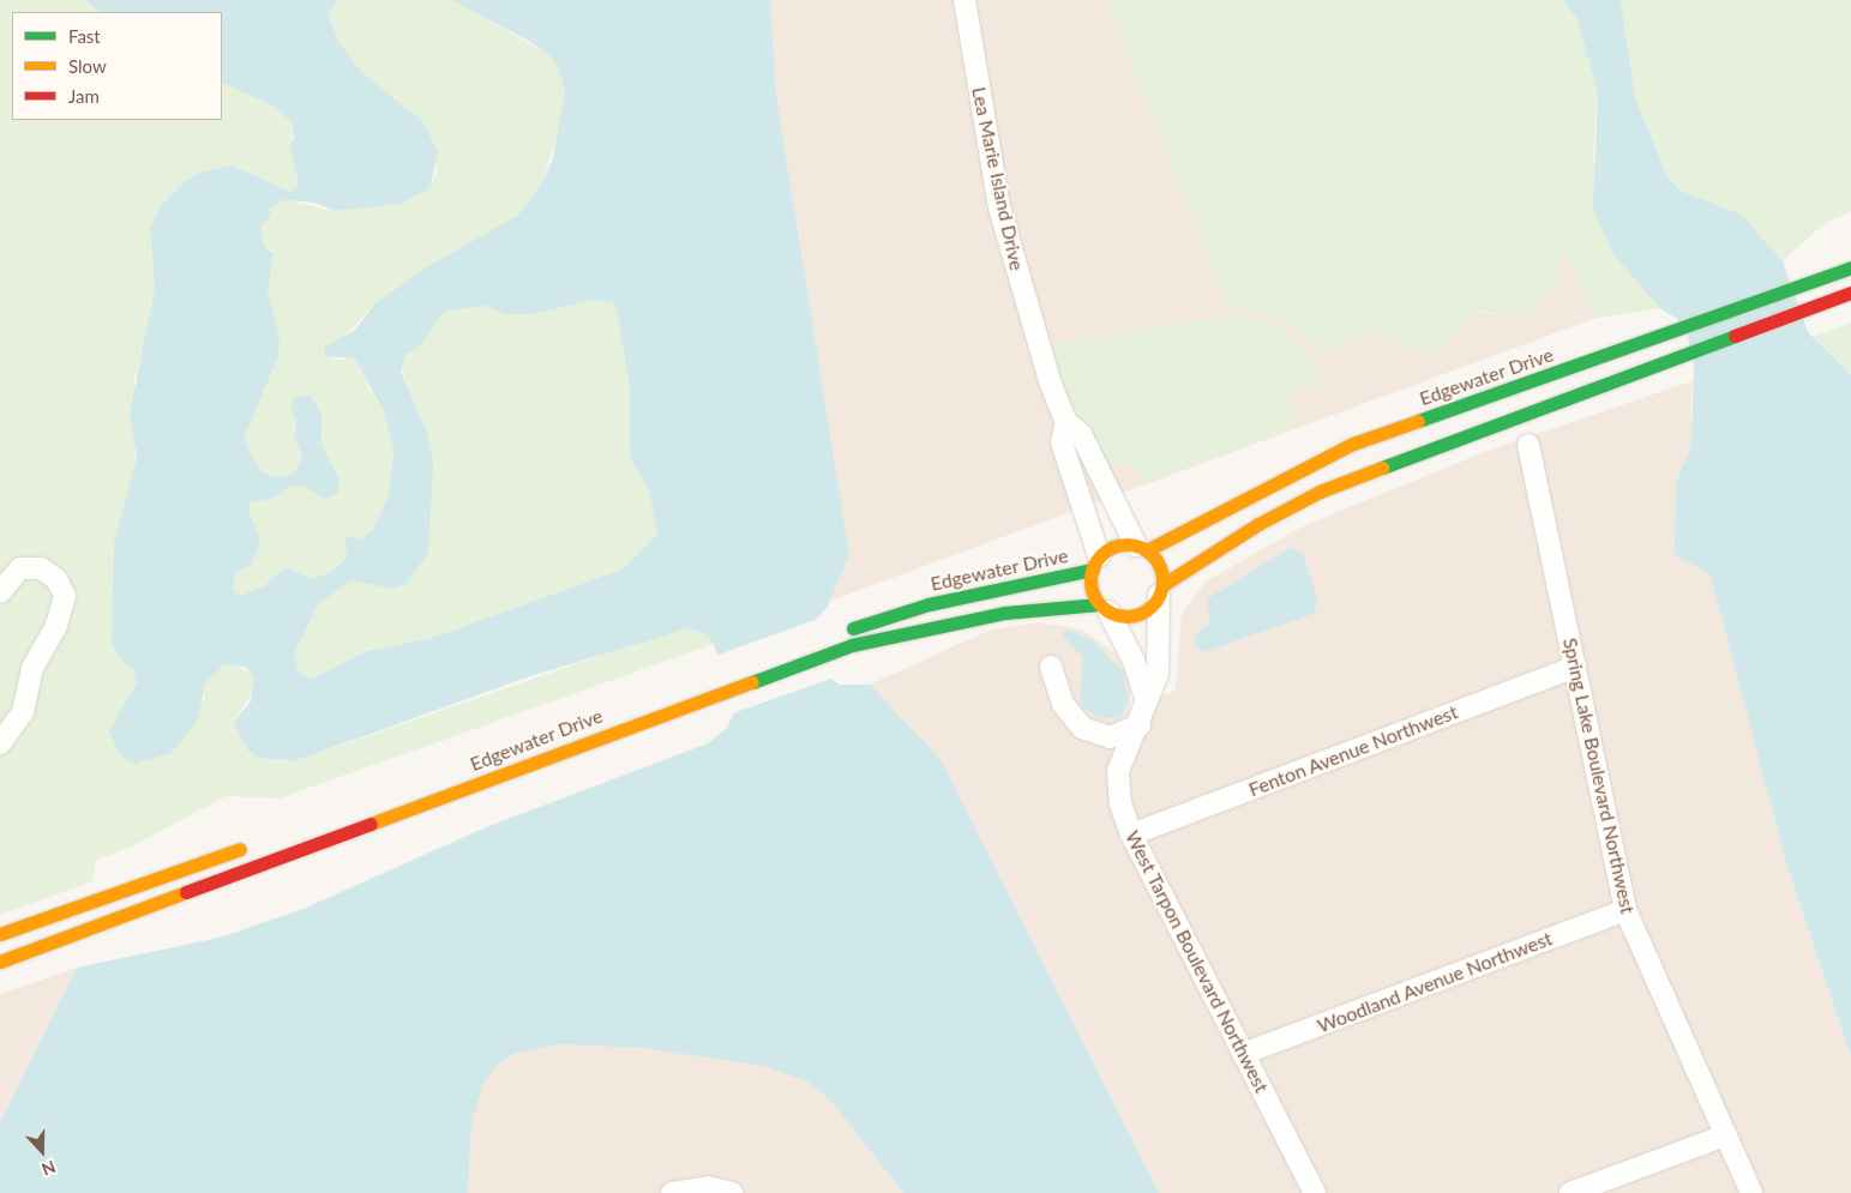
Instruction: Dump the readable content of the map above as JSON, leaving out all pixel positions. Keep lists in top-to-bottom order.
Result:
{
  "streets": {
    "street": [
      "Lea Marie Island Drive",
      "Edgewater Drive",
      "Fenton Avenue Northwest",
      "Spring Lake Boulevard Northwest",
      "West Tarpon Boulevard Northwest",
      "Woodland Avenue Northwest"
    ]
  },
  "crossings": [
    ["Lea Marie Island Drive", "Edgewater Drive"],
    ["Lea Marie Island Drive", "West Tarpon Boulevard Northwest"],
    ["Edgewater Drive", "West Tarpon Boulevard Northwest"],
    ["Fenton Avenue Northwest", "Spring Lake Boulevard Northwest"],
    ["Fenton Avenue Northwest", "West Tarpon Boulevard Northwest"],
    ["Spring Lake Boulevard Northwest", "Woodland Avenue Northwest"],
    ["West Tarpon Boulevard Northwest", "Woodland Avenue Northwest"]
  ],
  "legend": ["Fast", "Slow", "Jam"],
  "north": "bottom"
}
